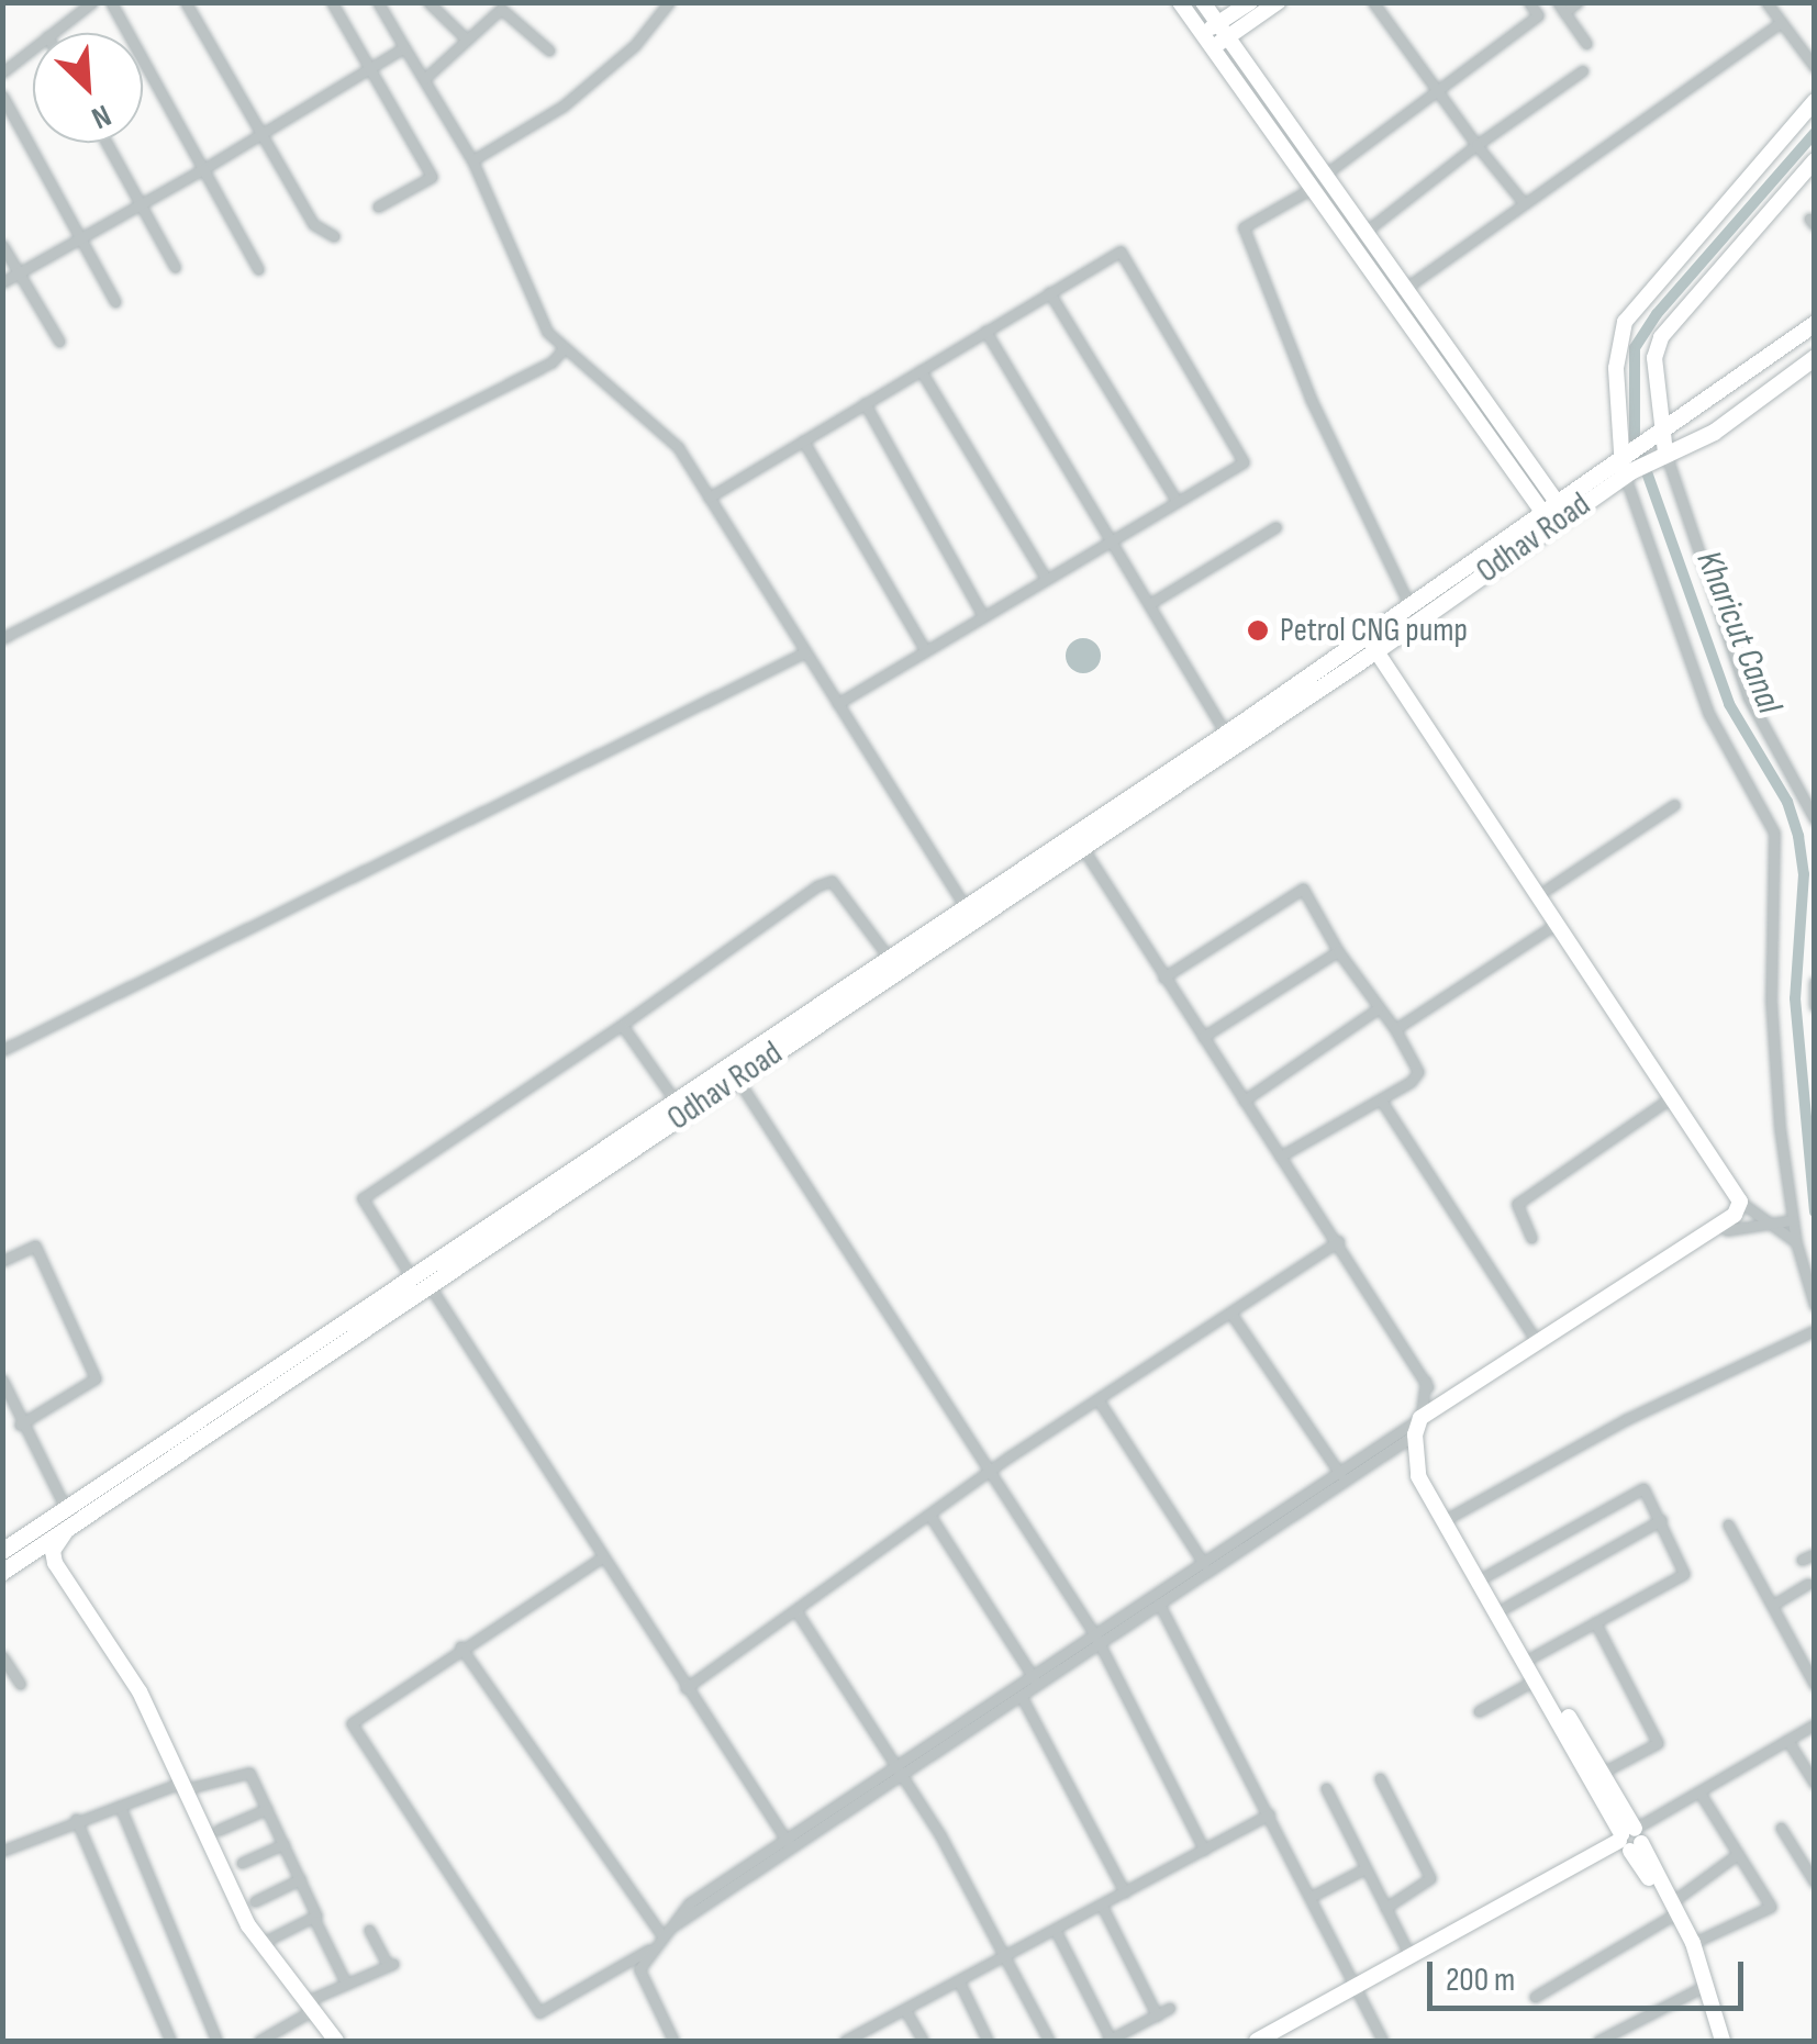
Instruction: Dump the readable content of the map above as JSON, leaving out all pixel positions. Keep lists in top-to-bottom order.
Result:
{
  "streets": {
    "main road": ["Odhav Road"]
  },
  "water": ["Kharicut Canal"],
  "places": ["Petrol CNG pump"],
  "scale_bar": "200 m",
  "north": "bottom right"
}
